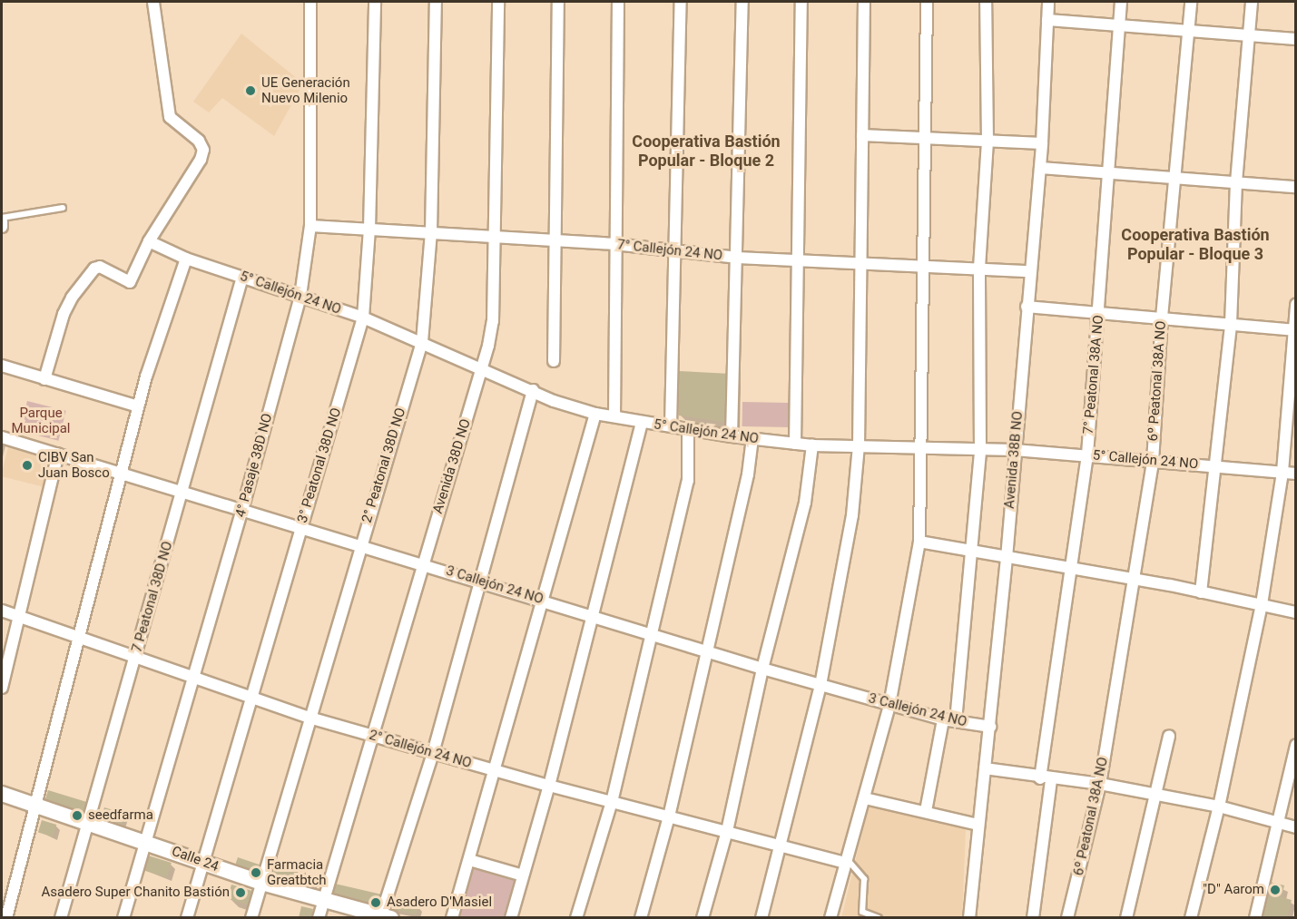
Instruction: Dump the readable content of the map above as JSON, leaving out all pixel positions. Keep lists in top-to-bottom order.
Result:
{
  "streets": {
    "street": [
      "7° Callejón 24 NO",
      "5° Callejón 24 NO",
      "7° Peatonal 38A NO",
      "6º Peatonal 38A NO",
      "Avenida 38B NO",
      "4° Pasaje 38D NO",
      "3° Peatonal 38D NO",
      "2° Peatonal 38D NO",
      "Avenida 38D NO",
      "3 Callejón 24 NO",
      "7 Peatonal 38D NO",
      "2° Callejón 24 NO",
      "Calle 24"
    ]
  },
  "crossings": [
    ["7° Callejón 24 NO", "Avenida 38B NO"],
    ["7° Callejón 24 NO", "4° Pasaje 38D NO"],
    ["7° Callejón 24 NO", "3° Peatonal 38D NO"],
    ["7° Callejón 24 NO", "2° Peatonal 38D NO"],
    ["7° Callejón 24 NO", "Avenida 38D NO"],
    ["5° Callejón 24 NO", "7° Peatonal 38A NO"],
    ["5° Callejón 24 NO", "6º Peatonal 38A NO"],
    ["5° Callejón 24 NO", "Avenida 38B NO"],
    ["5° Callejón 24 NO", "4° Pasaje 38D NO"],
    ["5° Callejón 24 NO", "3° Peatonal 38D NO"],
    ["5° Callejón 24 NO", "2° Peatonal 38D NO"],
    ["5° Callejón 24 NO", "Avenida 38D NO"],
    ["5° Callejón 24 NO", "7 Peatonal 38D NO"],
    ["Avenida 38B NO", "3 Callejón 24 NO"],
    ["4° Pasaje 38D NO", "3 Callejón 24 NO"],
    ["4° Pasaje 38D NO", "2° Callejón 24 NO"],
    ["4° Pasaje 38D NO", "Calle 24"],
    ["3° Peatonal 38D NO", "3 Callejón 24 NO"],
    ["3° Peatonal 38D NO", "2° Callejón 24 NO"],
    ["3° Peatonal 38D NO", "Calle 24"],
    ["2° Peatonal 38D NO", "3 Callejón 24 NO"],
    ["2° Peatonal 38D NO", "2° Callejón 24 NO"],
    ["2° Peatonal 38D NO", "Calle 24"],
    ["Avenida 38D NO", "3 Callejón 24 NO"],
    ["Avenida 38D NO", "2° Callejón 24 NO"],
    ["Avenida 38D NO", "Calle 24"],
    ["3 Callejón 24 NO", "7 Peatonal 38D NO"],
    ["7 Peatonal 38D NO", "2° Callejón 24 NO"],
    ["7 Peatonal 38D NO", "Calle 24"]
  ],
  "districts": ["Cooperativa Bastión Popular - Bloque 2", "Cooperativa Bastión Popular - Bloque 3"],
  "parks": ["Parque Municipal"],
  "places": [
    "UE Generación Nuevo Milenio",
    "CIBV San Juan Bosco",
    "seedfarma",
    "Farmacia Greatbtch",
    "\"D\" Aarom",
    "Asadero Super Chanito Bastión",
    "Asadero D'Masiel"
  ]
}
